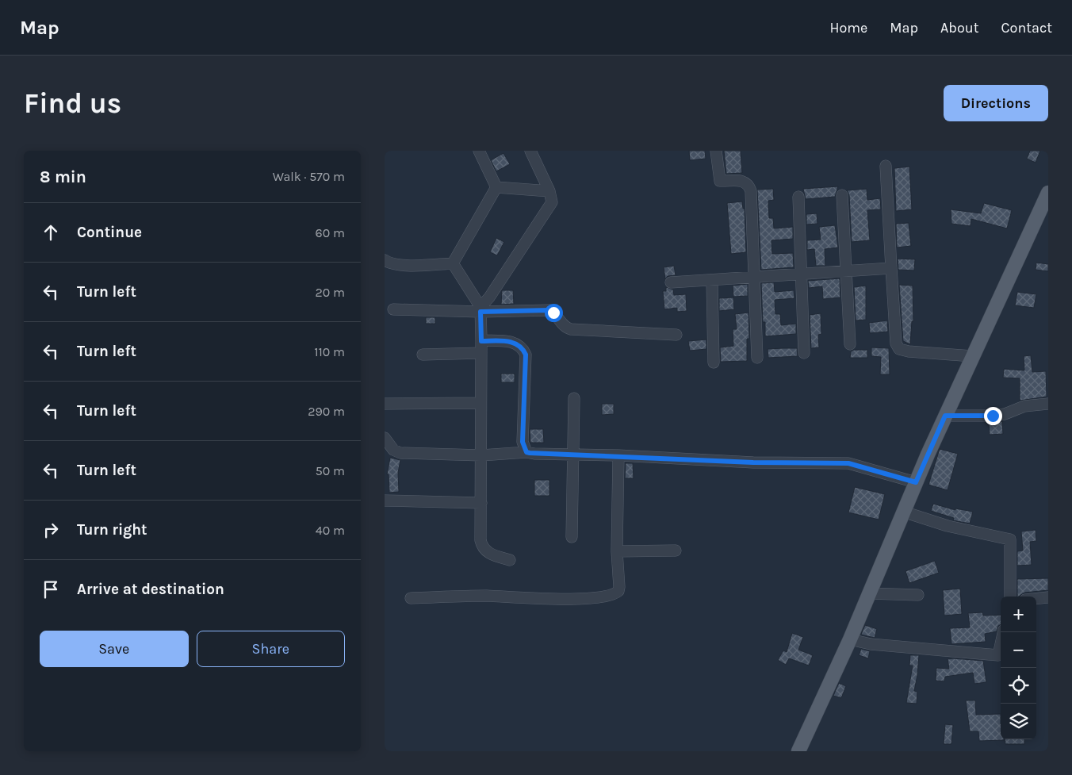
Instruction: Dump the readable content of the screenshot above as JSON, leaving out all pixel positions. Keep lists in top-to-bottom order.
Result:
{
  "page": {
    "header": "Map",
    "nav": [
      "Home",
      "Map",
      "About",
      "Contact"
    ],
    "buttons": [
      "Directions",
      ["Save", "Share"]
    ],
    "title": "Find us",
    "heading": ["8 min", "Walk · 570 m"],
    "list": [
      ["Continue", "60 m"],
      ["Turn left", "20 m"],
      ["Turn left", "110 m"],
      ["Turn left", "290 m"],
      ["Turn left", "50 m"],
      ["Turn right", "40 m"],
      "Arrive at destination"
    ],
    "map_buttons": ["+", "−"]
  }
}
